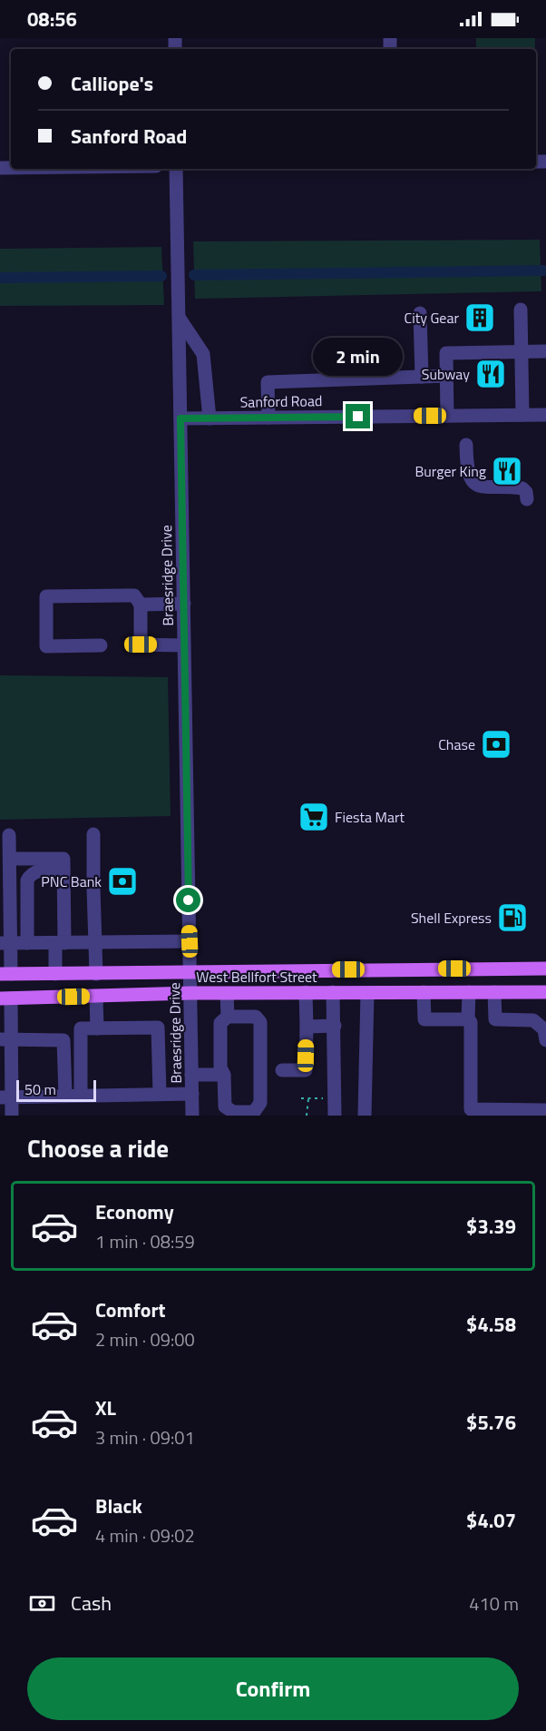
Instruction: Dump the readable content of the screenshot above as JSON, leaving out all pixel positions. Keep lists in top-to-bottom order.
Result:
{
  "streets": {
    "main road": ["West Bellfort Street"],
    "street": ["Sanford Road", "Braesridge Drive"]
  },
  "crossings": [
    ["Sanford Road", "Braesridge Drive"],
    ["Braesridge Drive", "West Bellfort Street"]
  ],
  "places": {
    "building": ["City Gear"],
    "restaurant": ["Subway", "Burger King"],
    "bank": ["Chase", "PNC Bank"],
    "supermarket": ["Fiesta Mart"],
    "fuel station": ["Shell Express"]
  },
  "scale_bar": "50 m",
  "page": {
    "status": "08:56",
    "banner": ["Calliope's", "Sanford Road"],
    "bubble": "2 min",
    "scale": "50 m",
    "heading": "Choose a ride",
    "list": [
      {
        "name": "Economy",
        "note": "1 min · 08:59",
        "value": "$3.39"
      },
      {
        "name": "Comfort",
        "note": "2 min · 09:00",
        "value": "$4.58"
      },
      {
        "name": "XL",
        "note": "3 min · 09:01",
        "value": "$5.76"
      },
      {
        "name": "Black",
        "note": "4 min · 09:02",
        "value": "$4.07"
      }
    ],
    "pay": ["Cash", "410 m"],
    "buttons": "Confirm"
  }
}
